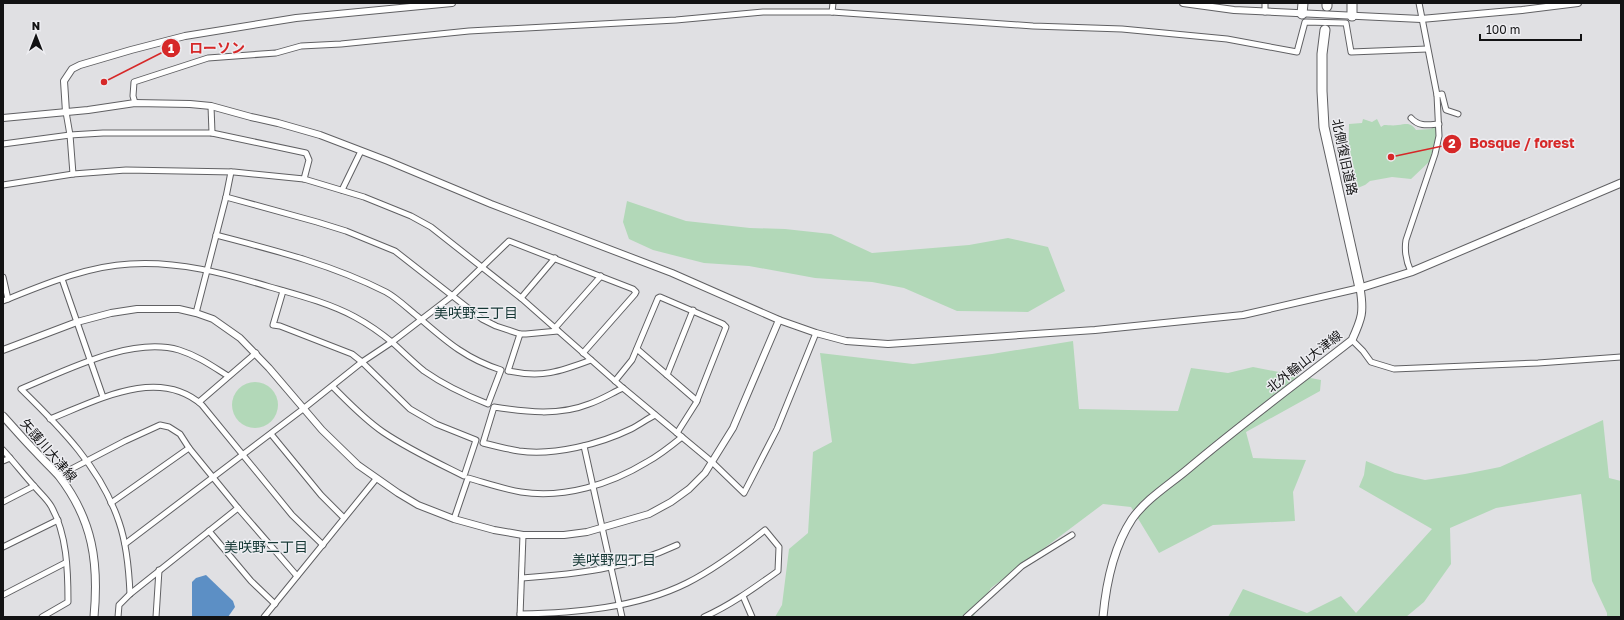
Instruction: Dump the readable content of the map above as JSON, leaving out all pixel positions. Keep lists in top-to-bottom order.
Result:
{
  "streets": {
    "highway": ["北側復旧道路"],
    "main road": ["北外輪山大津線", "矢護川大津線"]
  },
  "crossings": [
    ["北側復旧道路", "北外輪山大津線"]
  ],
  "districts": ["美咲野三丁目", "美咲野二丁目", "美咲野四丁目"],
  "places": ["ローソン", "Bosque / forest"],
  "scale_bar": "100 m",
  "north": "top"
}
